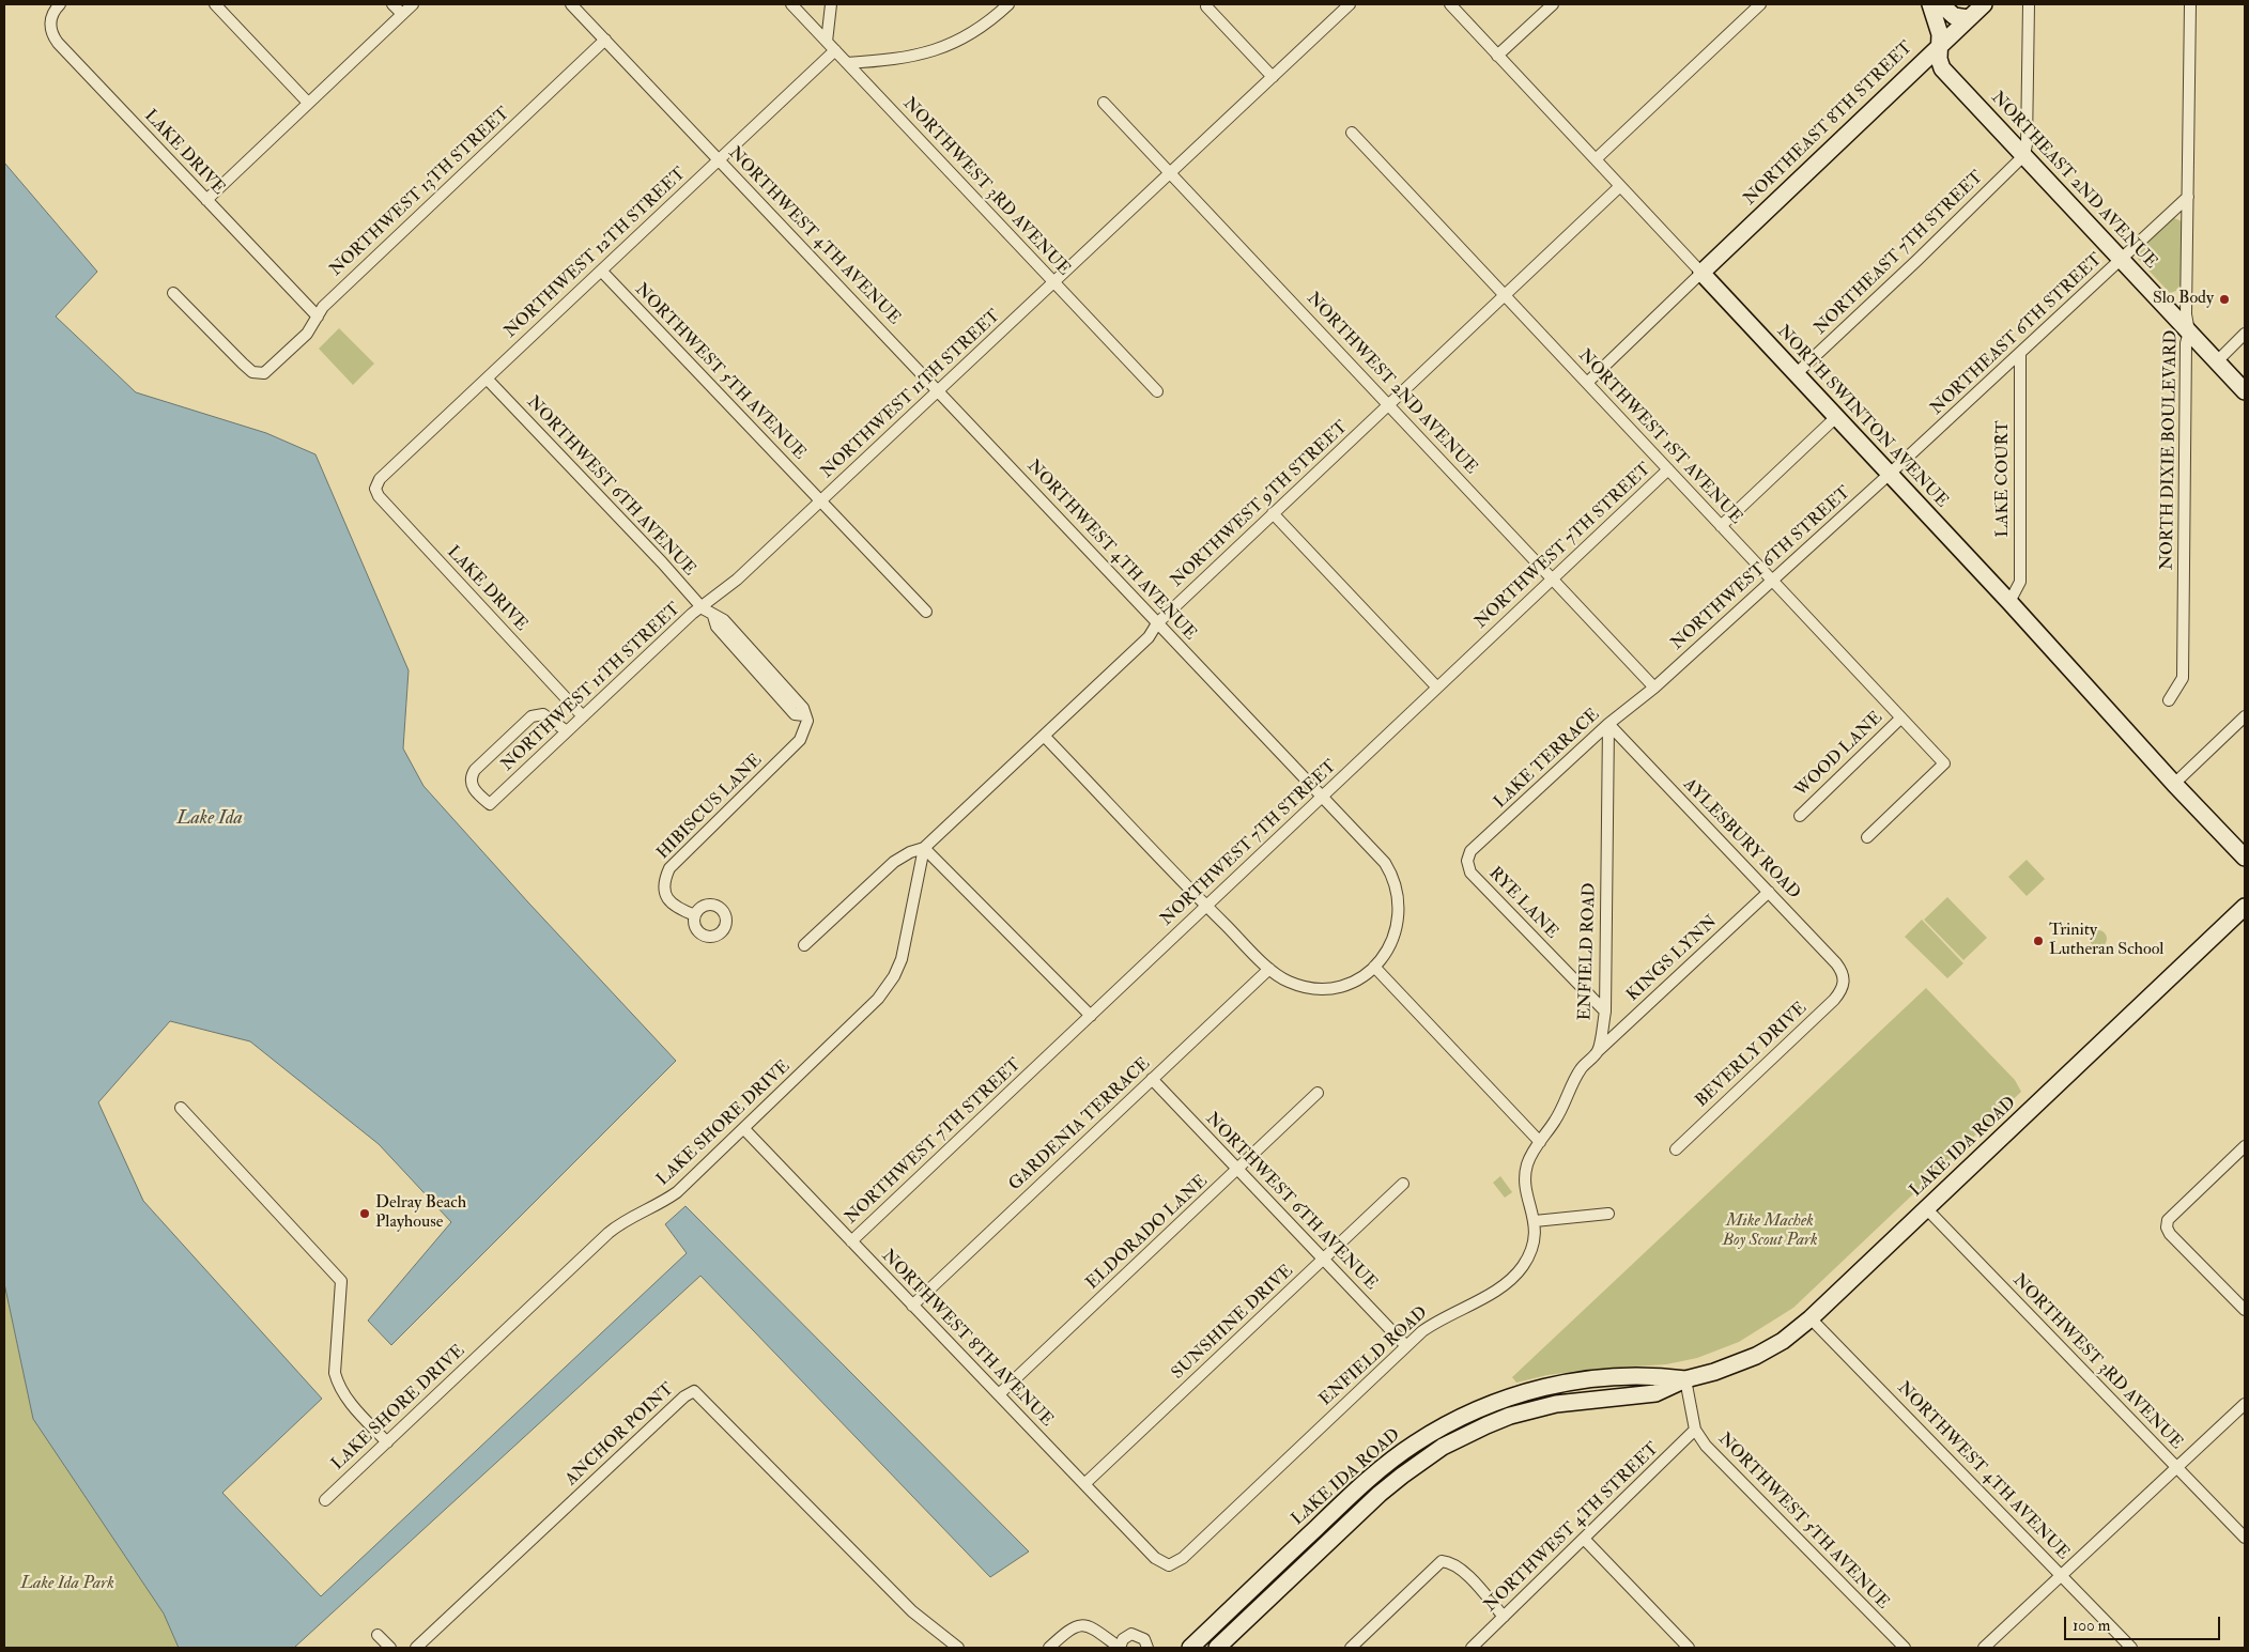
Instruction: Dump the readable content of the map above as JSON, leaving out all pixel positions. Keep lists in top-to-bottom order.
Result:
{
  "streets": {
    "street": [
      "NORTHEAST 8TH STREET",
      "LAKE DRIVE",
      "NORTHEAST 2ND AVENUE",
      "NORTHWEST 3RD AVENUE",
      "NORTHWEST 13TH STREET",
      "NORTHWEST 4TH AVENUE",
      "NORTHWEST 12TH STREET",
      "NORTHEAST 7TH STREET",
      "NORTHEAST 6TH STREET",
      "NORTHWEST 5TH AVENUE",
      "NORTHWEST 2ND AVENUE",
      "NORTHWEST 11TH STREET",
      "NORTH SWINTON AVENUE",
      "NORTHWEST 1ST AVENUE",
      "NORTH DIXIE BOULEVARD",
      "LAKE COURT",
      "NORTHWEST 6TH AVENUE",
      "NORTHWEST 9TH STREET",
      "NORTHWEST 7TH STREET",
      "NORTHWEST 6TH STREET",
      "WOOD LANE",
      "LAKE TERRACE",
      "HIBISCUS LANE",
      "AYLESBURY ROAD",
      "RYE LANE",
      "ENFIELD ROAD",
      "KINGS LYNN",
      "BEVERLY DRIVE",
      "LAKE SHORE DRIVE",
      "GARDENIA TERRACE",
      "LAKE IDA ROAD",
      "ELDORADO LANE",
      "SUNSHINE DRIVE",
      "NORTHWEST 8TH AVENUE",
      "ANCHOR POINT",
      "NORTHWEST 4TH STREET"
    ]
  },
  "crossings": [
    ["NORTHEAST 8TH STREET", "NORTHEAST 2ND AVENUE"],
    ["NORTHEAST 8TH STREET", "NORTH SWINTON AVENUE"],
    ["LAKE DRIVE", "NORTHWEST 13TH STREET"],
    ["LAKE DRIVE", "NORTHWEST 12TH STREET"],
    ["LAKE DRIVE", "NORTHWEST 11TH STREET"],
    ["NORTHEAST 2ND AVENUE", "NORTHEAST 7TH STREET"],
    ["NORTHEAST 2ND AVENUE", "NORTHEAST 6TH STREET"],
    ["NORTHEAST 2ND AVENUE", "NORTH DIXIE BOULEVARD"],
    ["NORTHWEST 3RD AVENUE", "NORTHWEST 12TH STREET"],
    ["NORTHWEST 3RD AVENUE", "NORTHWEST 11TH STREET"],
    ["NORTHWEST 3RD AVENUE", "LAKE IDA ROAD"],
    ["NORTHWEST 13TH STREET", "NORTHWEST 4TH AVENUE"],
    ["NORTHWEST 4TH AVENUE", "NORTHWEST 12TH STREET"],
    ["NORTHWEST 4TH AVENUE", "NORTHWEST 11TH STREET"],
    ["NORTHWEST 4TH AVENUE", "NORTHWEST 9TH STREET"],
    ["NORTHWEST 4TH AVENUE", "NORTHWEST 7TH STREET"],
    ["NORTHWEST 4TH AVENUE", "GARDENIA TERRACE"],
    ["NORTHWEST 4TH AVENUE", "LAKE IDA ROAD"],
    ["NORTHWEST 12TH STREET", "NORTHWEST 5TH AVENUE"],
    ["NORTHWEST 12TH STREET", "NORTHWEST 6TH AVENUE"],
    ["NORTHEAST 7TH STREET", "NORTH SWINTON AVENUE"],
    ["NORTHEAST 6TH STREET", "NORTH SWINTON AVENUE"],
    ["NORTHEAST 6TH STREET", "NORTH DIXIE BOULEVARD"],
    ["NORTHEAST 6TH STREET", "LAKE COURT"],
    ["NORTHEAST 6TH STREET", "NORTHWEST 6TH STREET"],
    ["NORTHWEST 5TH AVENUE", "NORTHWEST 11TH STREET"],
    ["NORTHWEST 5TH AVENUE", "LAKE IDA ROAD"],
    ["NORTHWEST 5TH AVENUE", "NORTHWEST 4TH STREET"],
    ["NORTHWEST 2ND AVENUE", "NORTHWEST 11TH STREET"],
    ["NORTHWEST 2ND AVENUE", "NORTHWEST 9TH STREET"],
    ["NORTHWEST 2ND AVENUE", "NORTHWEST 7TH STREET"],
    ["NORTHWEST 2ND AVENUE", "NORTHWEST 6TH STREET"],
    ["NORTHWEST 2ND AVENUE", "LAKE TERRACE"],
    ["NORTHWEST 11TH STREET", "NORTHWEST 6TH AVENUE"],
    ["NORTH SWINTON AVENUE", "LAKE COURT"],
    ["NORTH SWINTON AVENUE", "NORTHWEST 9TH STREET"],
    ["NORTH SWINTON AVENUE", "NORTHWEST 6TH STREET"],
    ["NORTHWEST 1ST AVENUE", "NORTHWEST 9TH STREET"],
    ["NORTHWEST 1ST AVENUE", "NORTHWEST 7TH STREET"],
    ["NORTHWEST 1ST AVENUE", "NORTHWEST 6TH STREET"],
    ["NORTHWEST 1ST AVENUE", "WOOD LANE"],
    ["NORTHWEST 6TH AVENUE", "HIBISCUS LANE"],
    ["NORTHWEST 6TH AVENUE", "ENFIELD ROAD"],
    ["NORTHWEST 6TH AVENUE", "GARDENIA TERRACE"],
    ["NORTHWEST 6TH AVENUE", "ELDORADO LANE"],
    ["NORTHWEST 6TH AVENUE", "SUNSHINE DRIVE"],
    ["NORTHWEST 9TH STREET", "LAKE SHORE DRIVE"],
    ["NORTHWEST 7TH STREET", "GARDENIA TERRACE"],
    ["NORTHWEST 7TH STREET", "NORTHWEST 8TH AVENUE"],
    ["NORTHWEST 6TH STREET", "LAKE TERRACE"],
    ["LAKE TERRACE", "AYLESBURY ROAD"],
    ["LAKE TERRACE", "RYE LANE"],
    ["LAKE TERRACE", "ENFIELD ROAD"],
    ["AYLESBURY ROAD", "ENFIELD ROAD"],
    ["AYLESBURY ROAD", "KINGS LYNN"],
    ["AYLESBURY ROAD", "BEVERLY DRIVE"],
    ["RYE LANE", "ENFIELD ROAD"],
    ["ENFIELD ROAD", "KINGS LYNN"],
    ["ENFIELD ROAD", "NORTHWEST 8TH AVENUE"],
    ["LAKE SHORE DRIVE", "NORTHWEST 8TH AVENUE"],
    ["GARDENIA TERRACE", "NORTHWEST 8TH AVENUE"],
    ["ELDORADO LANE", "NORTHWEST 8TH AVENUE"],
    ["SUNSHINE DRIVE", "NORTHWEST 8TH AVENUE"]
  ],
  "water": ["Lake Ida"],
  "parks": ["Mike Machek Boy Scout Park", "Lake Ida Park"],
  "places": ["Slo Body", "Trinity Lutheran School", "Delray Beach Playhouse"],
  "scale_bar": "100 m"
}
